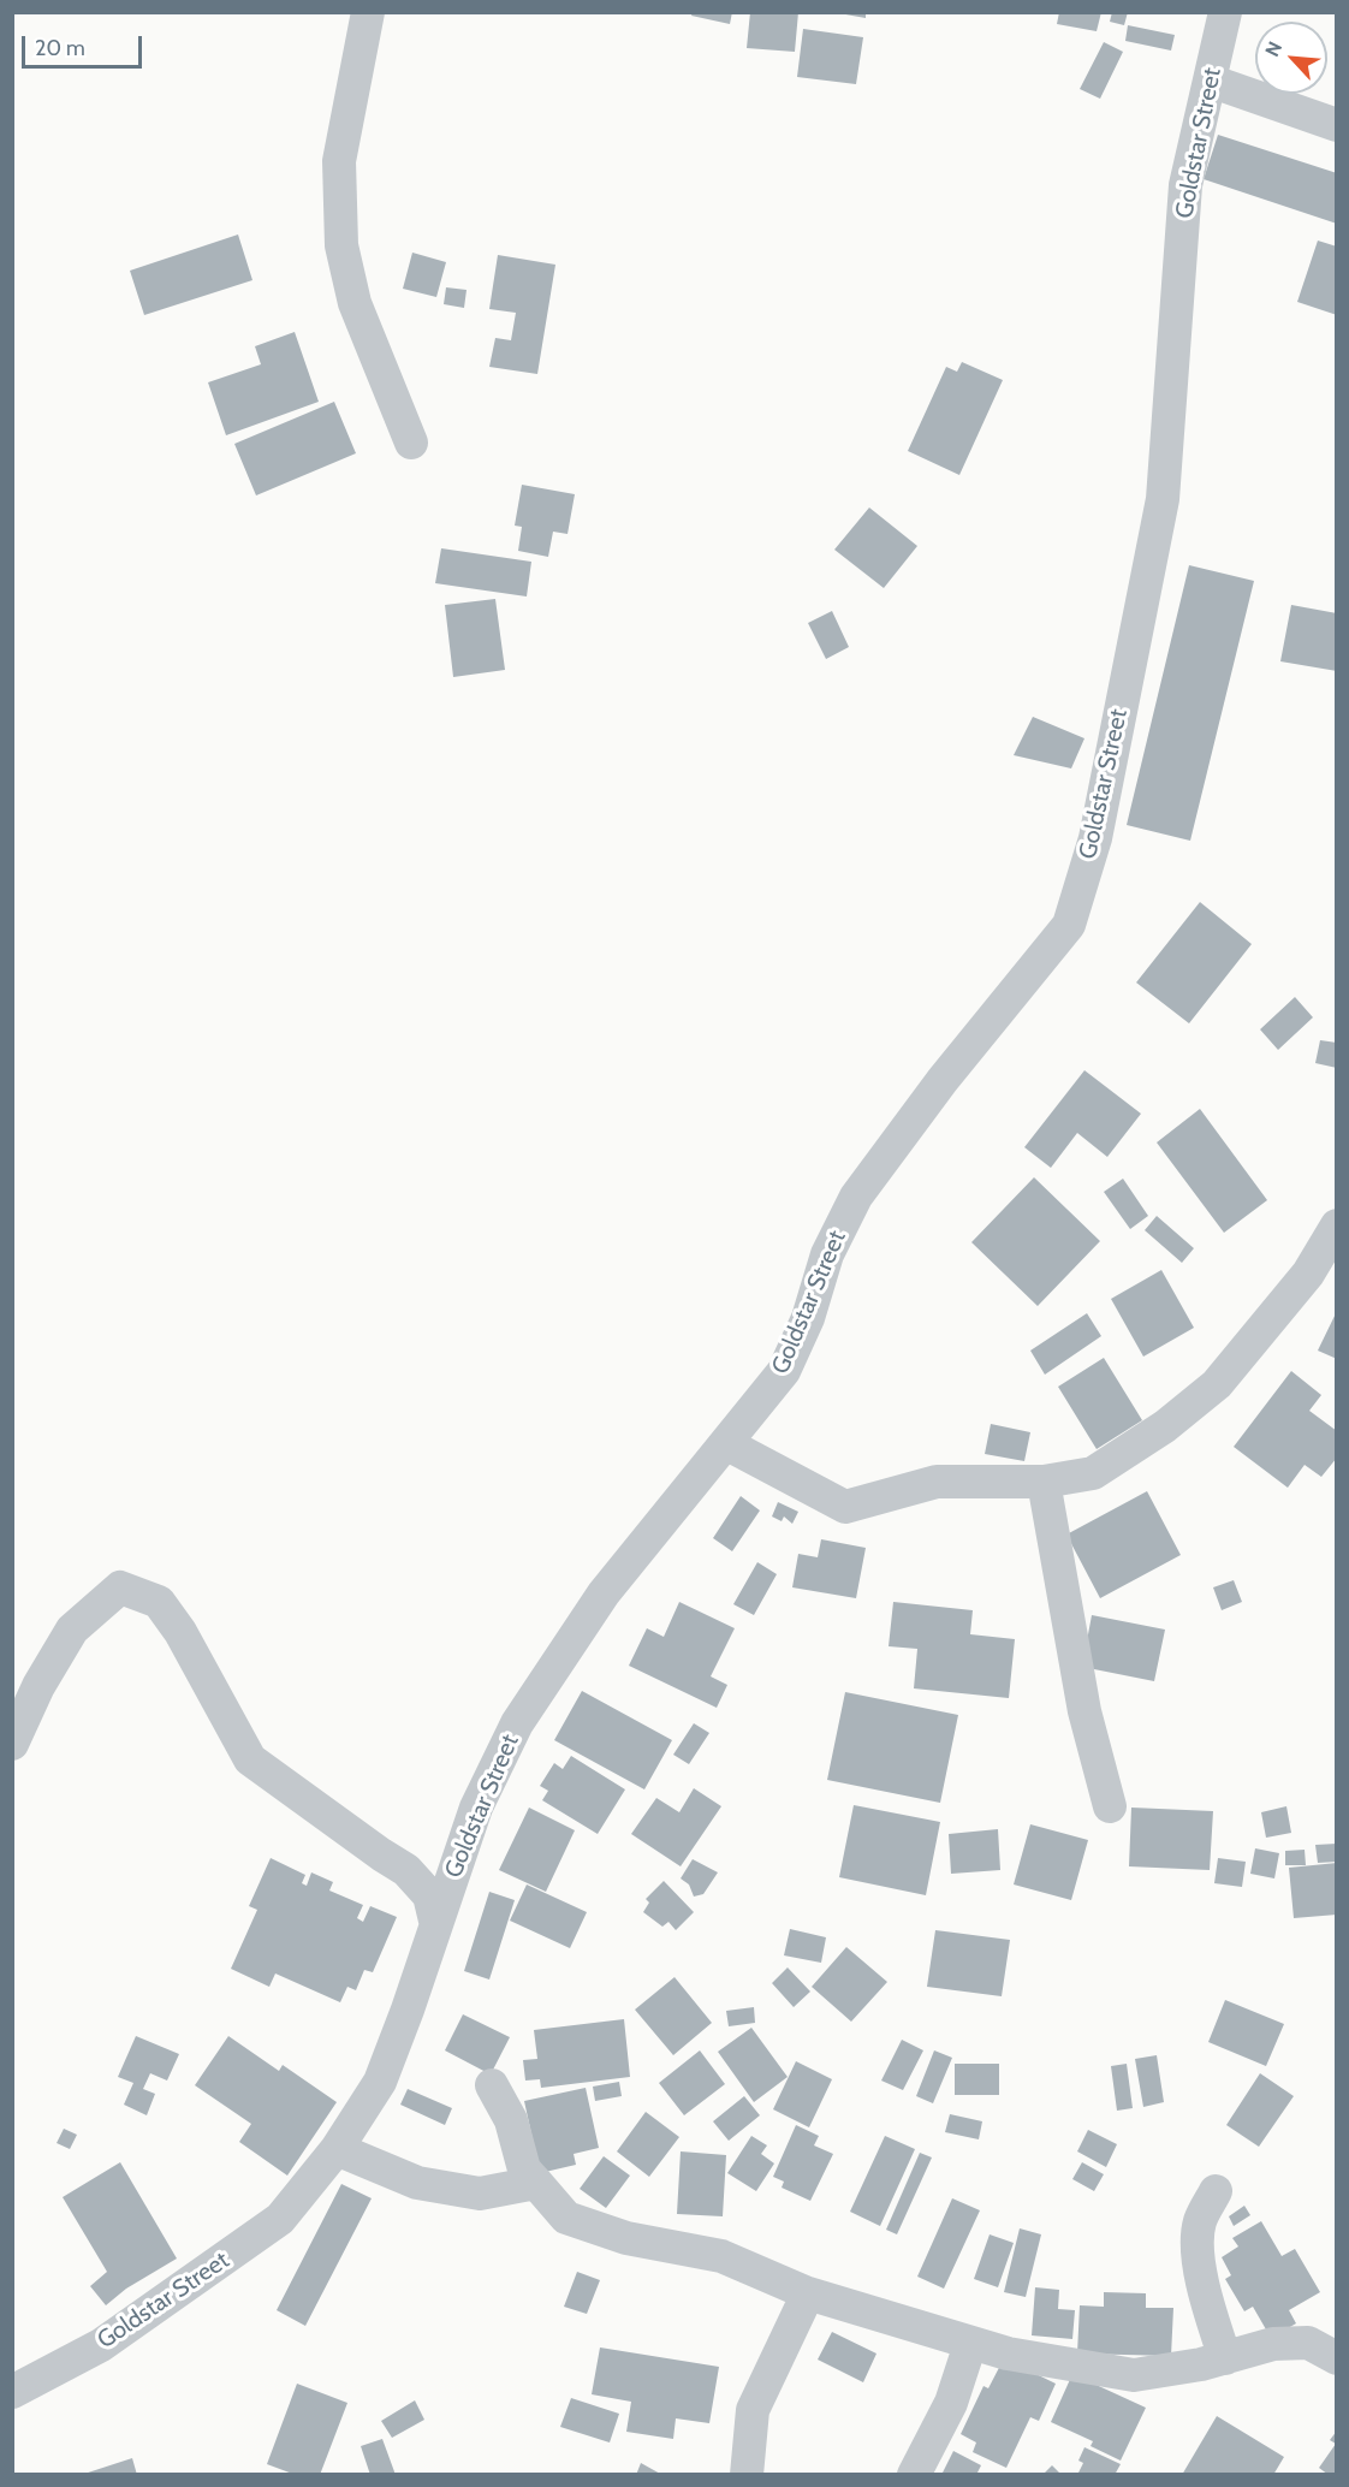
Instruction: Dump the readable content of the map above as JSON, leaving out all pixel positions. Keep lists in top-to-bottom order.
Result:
{
  "streets": {
    "street": ["Goldstar Street"]
  },
  "scale_bar": "20 m",
  "north": "top left"
}
